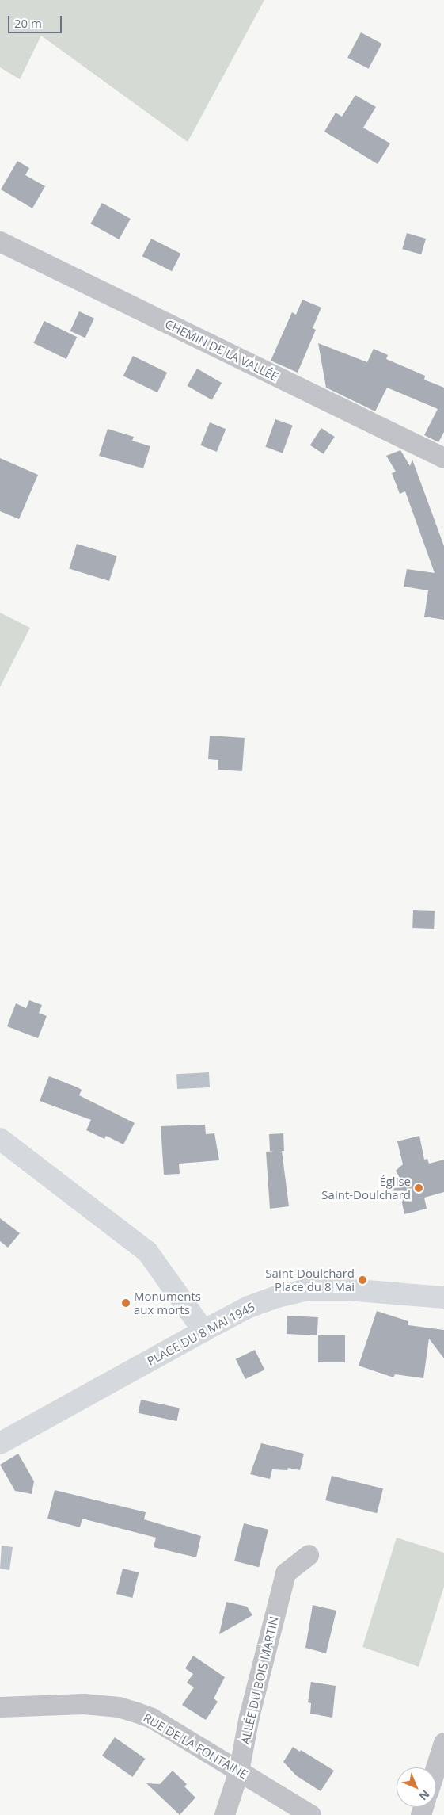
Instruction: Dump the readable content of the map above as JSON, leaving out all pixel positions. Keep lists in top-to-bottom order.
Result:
{
  "streets": {
    "street": [
      "CHEMIN DE LA VALLÉE",
      "PLACE DU 8 MAI 1945",
      "ALLÉE DU BOIS MARTIN",
      "RUE DE LA FONTAINE"
    ]
  },
  "crossings": [
    ["ALLÉE DU BOIS MARTIN", "RUE DE LA FONTAINE"]
  ],
  "places": ["Église Saint-Doulchard", "Saint-Doulchard Place du 8 Mai", "Monuments aux morts"],
  "scale_bar": "20 m",
  "north": "bottom right"
}
